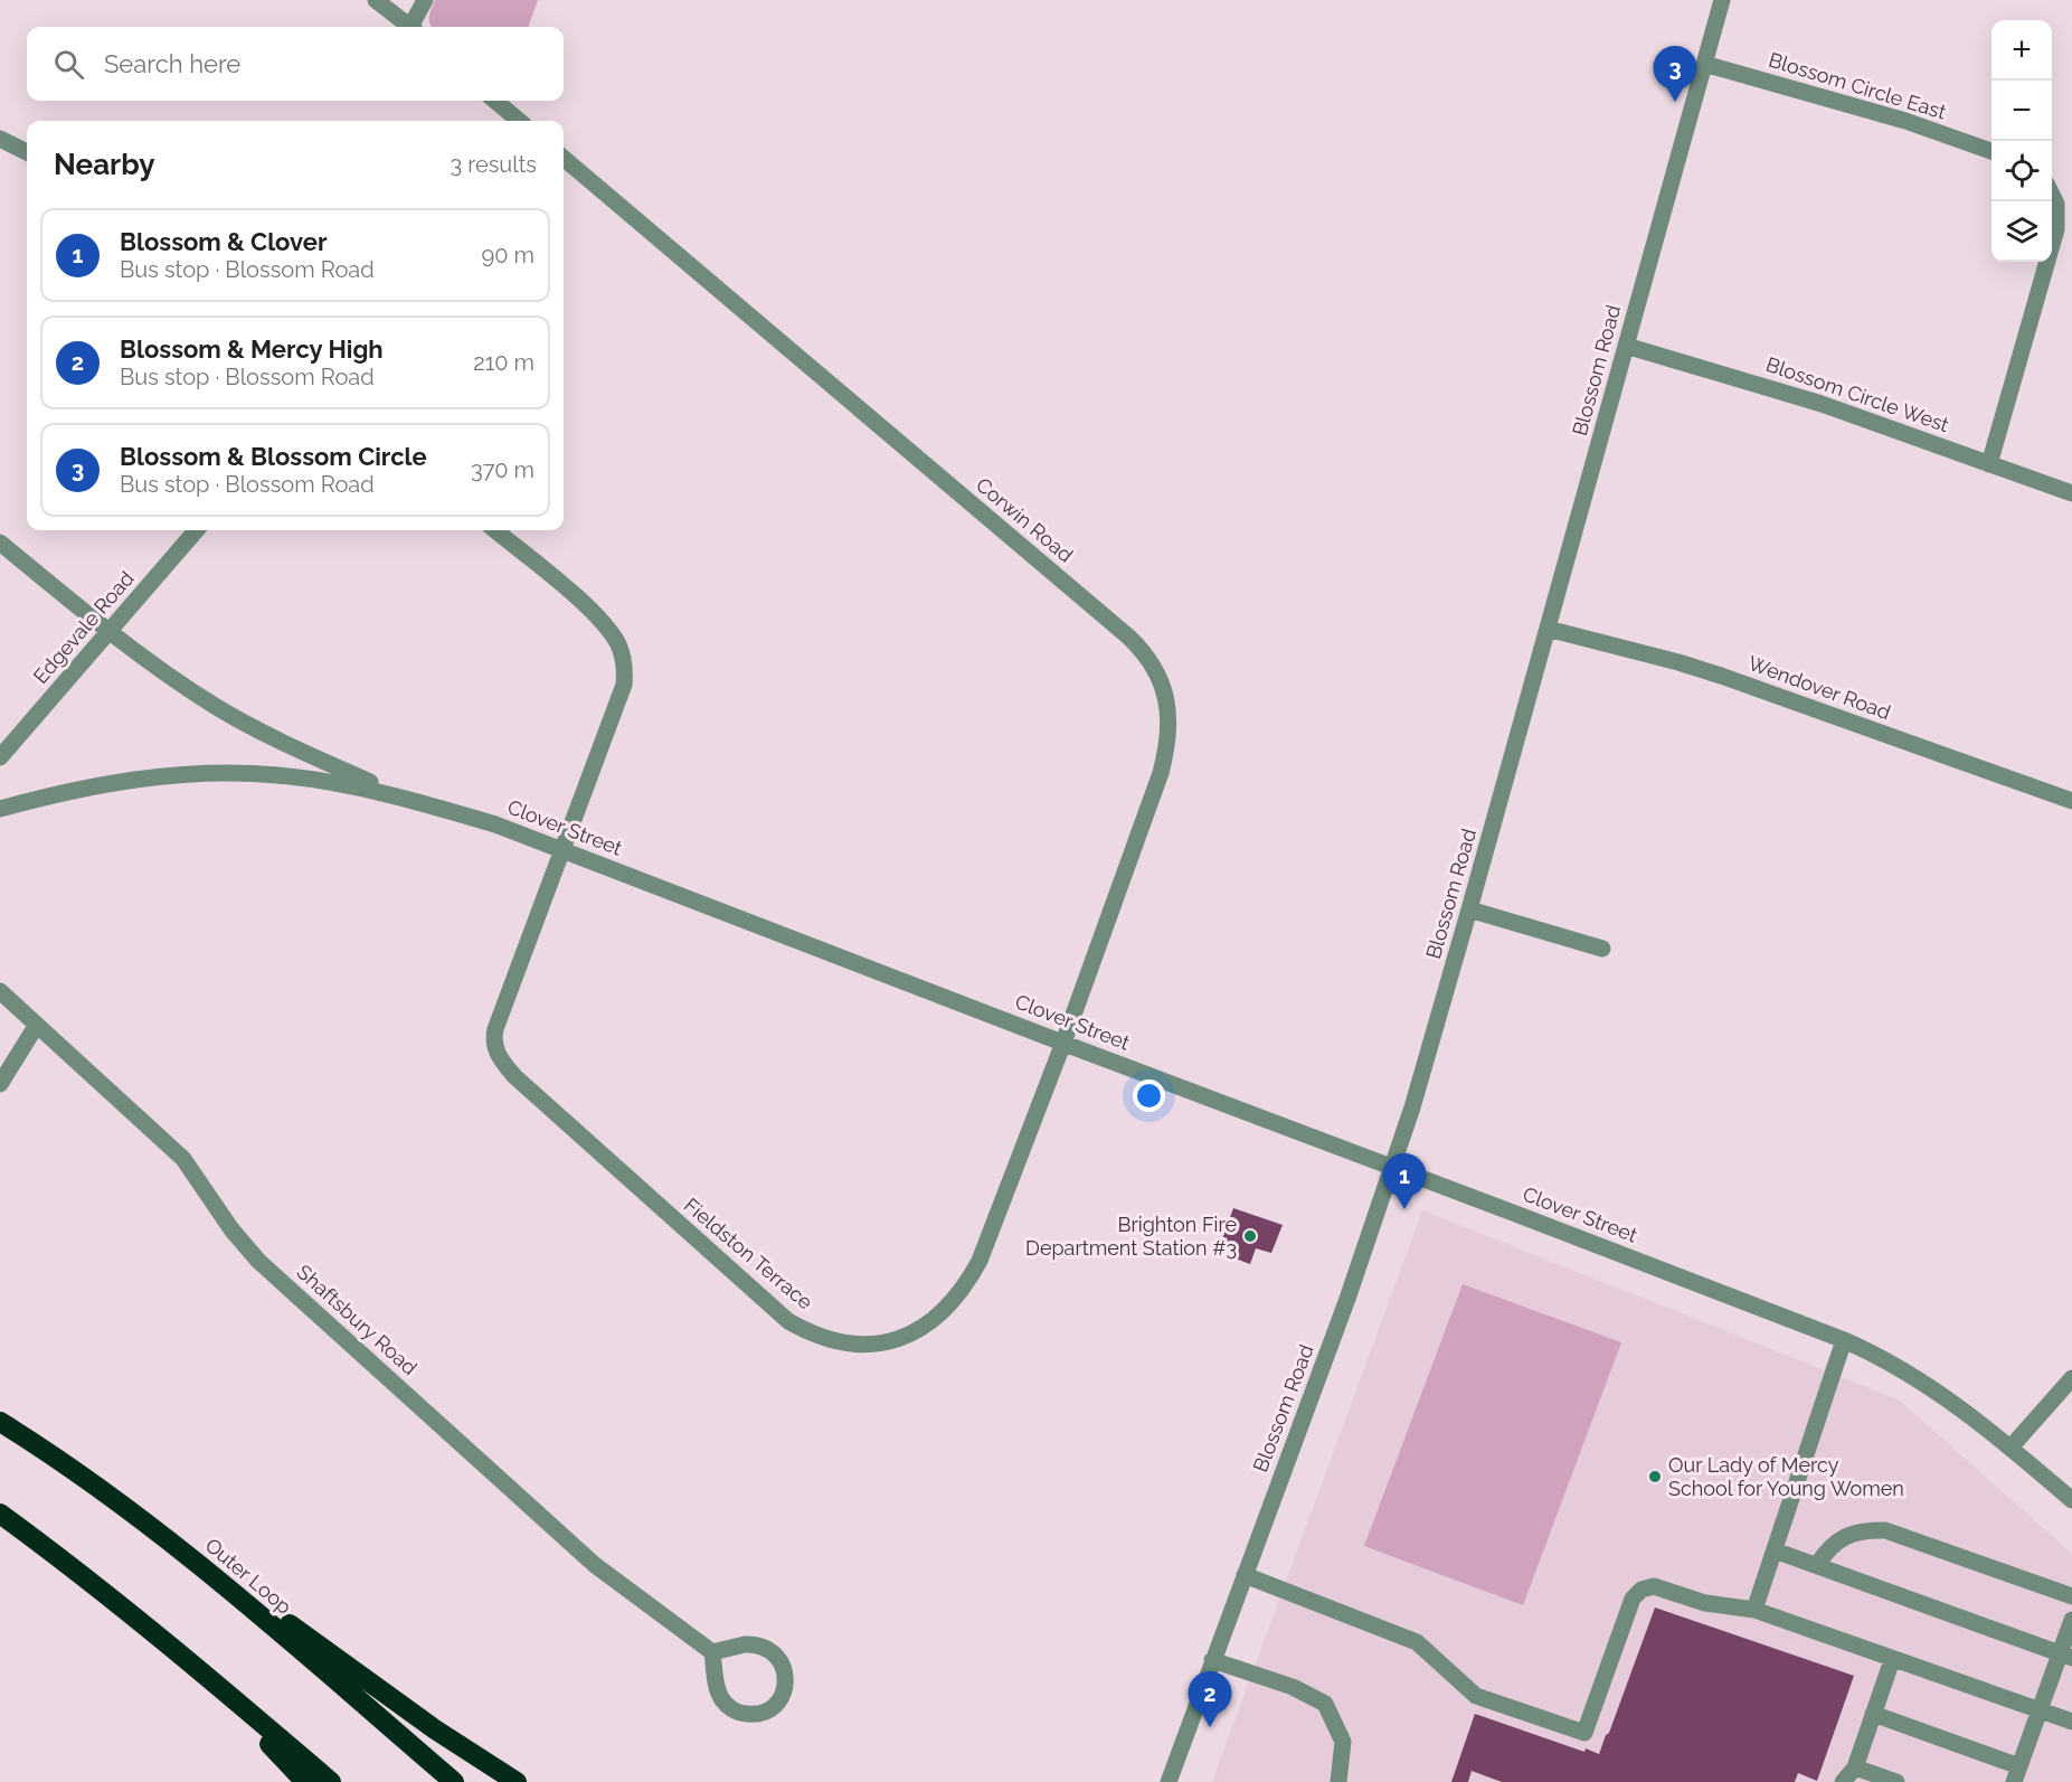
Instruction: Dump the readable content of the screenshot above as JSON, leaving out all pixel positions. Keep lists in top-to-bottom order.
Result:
{
  "streets": {
    "highway": ["Outer Loop"],
    "street": [
      "Blossom Circle East",
      "Blossom Road",
      "Blossom Circle West",
      "Corwin Road",
      "Edgevale Road",
      "Wendover Road",
      "Clover Street",
      "Fieldston Terrace",
      "Shaftsbury Road"
    ]
  },
  "crossings": [
    ["Blossom Circle East", "Blossom Road"],
    ["Blossom Road", "Blossom Circle West"],
    ["Blossom Road", "Wendover Road"],
    ["Blossom Road", "Clover Street"],
    ["Corwin Road", "Clover Street"],
    ["Corwin Road", "Fieldston Terrace"],
    ["Clover Street", "Fieldston Terrace"]
  ],
  "places": ["Brighton Fire Department Station #3", "Our Lady of Mercy School for Young Women"],
  "page": {
    "map_buttons": ["+", "−"],
    "search": "Search here",
    "pins": ["3", "1", "2"],
    "heading": ["Nearby", "3 results"],
    "list": [
      {
        "mark": "1",
        "name": "Blossom & Clover",
        "note": "Bus stop · Blossom Road",
        "value": "90 m"
      },
      {
        "mark": "2",
        "name": "Blossom & Mercy High",
        "note": "Bus stop · Blossom Road",
        "value": "210 m"
      },
      {
        "mark": "3",
        "name": "Blossom & Blossom Circle",
        "note": "Bus stop · Blossom Road",
        "value": "370 m"
      }
    ]
  }
}
